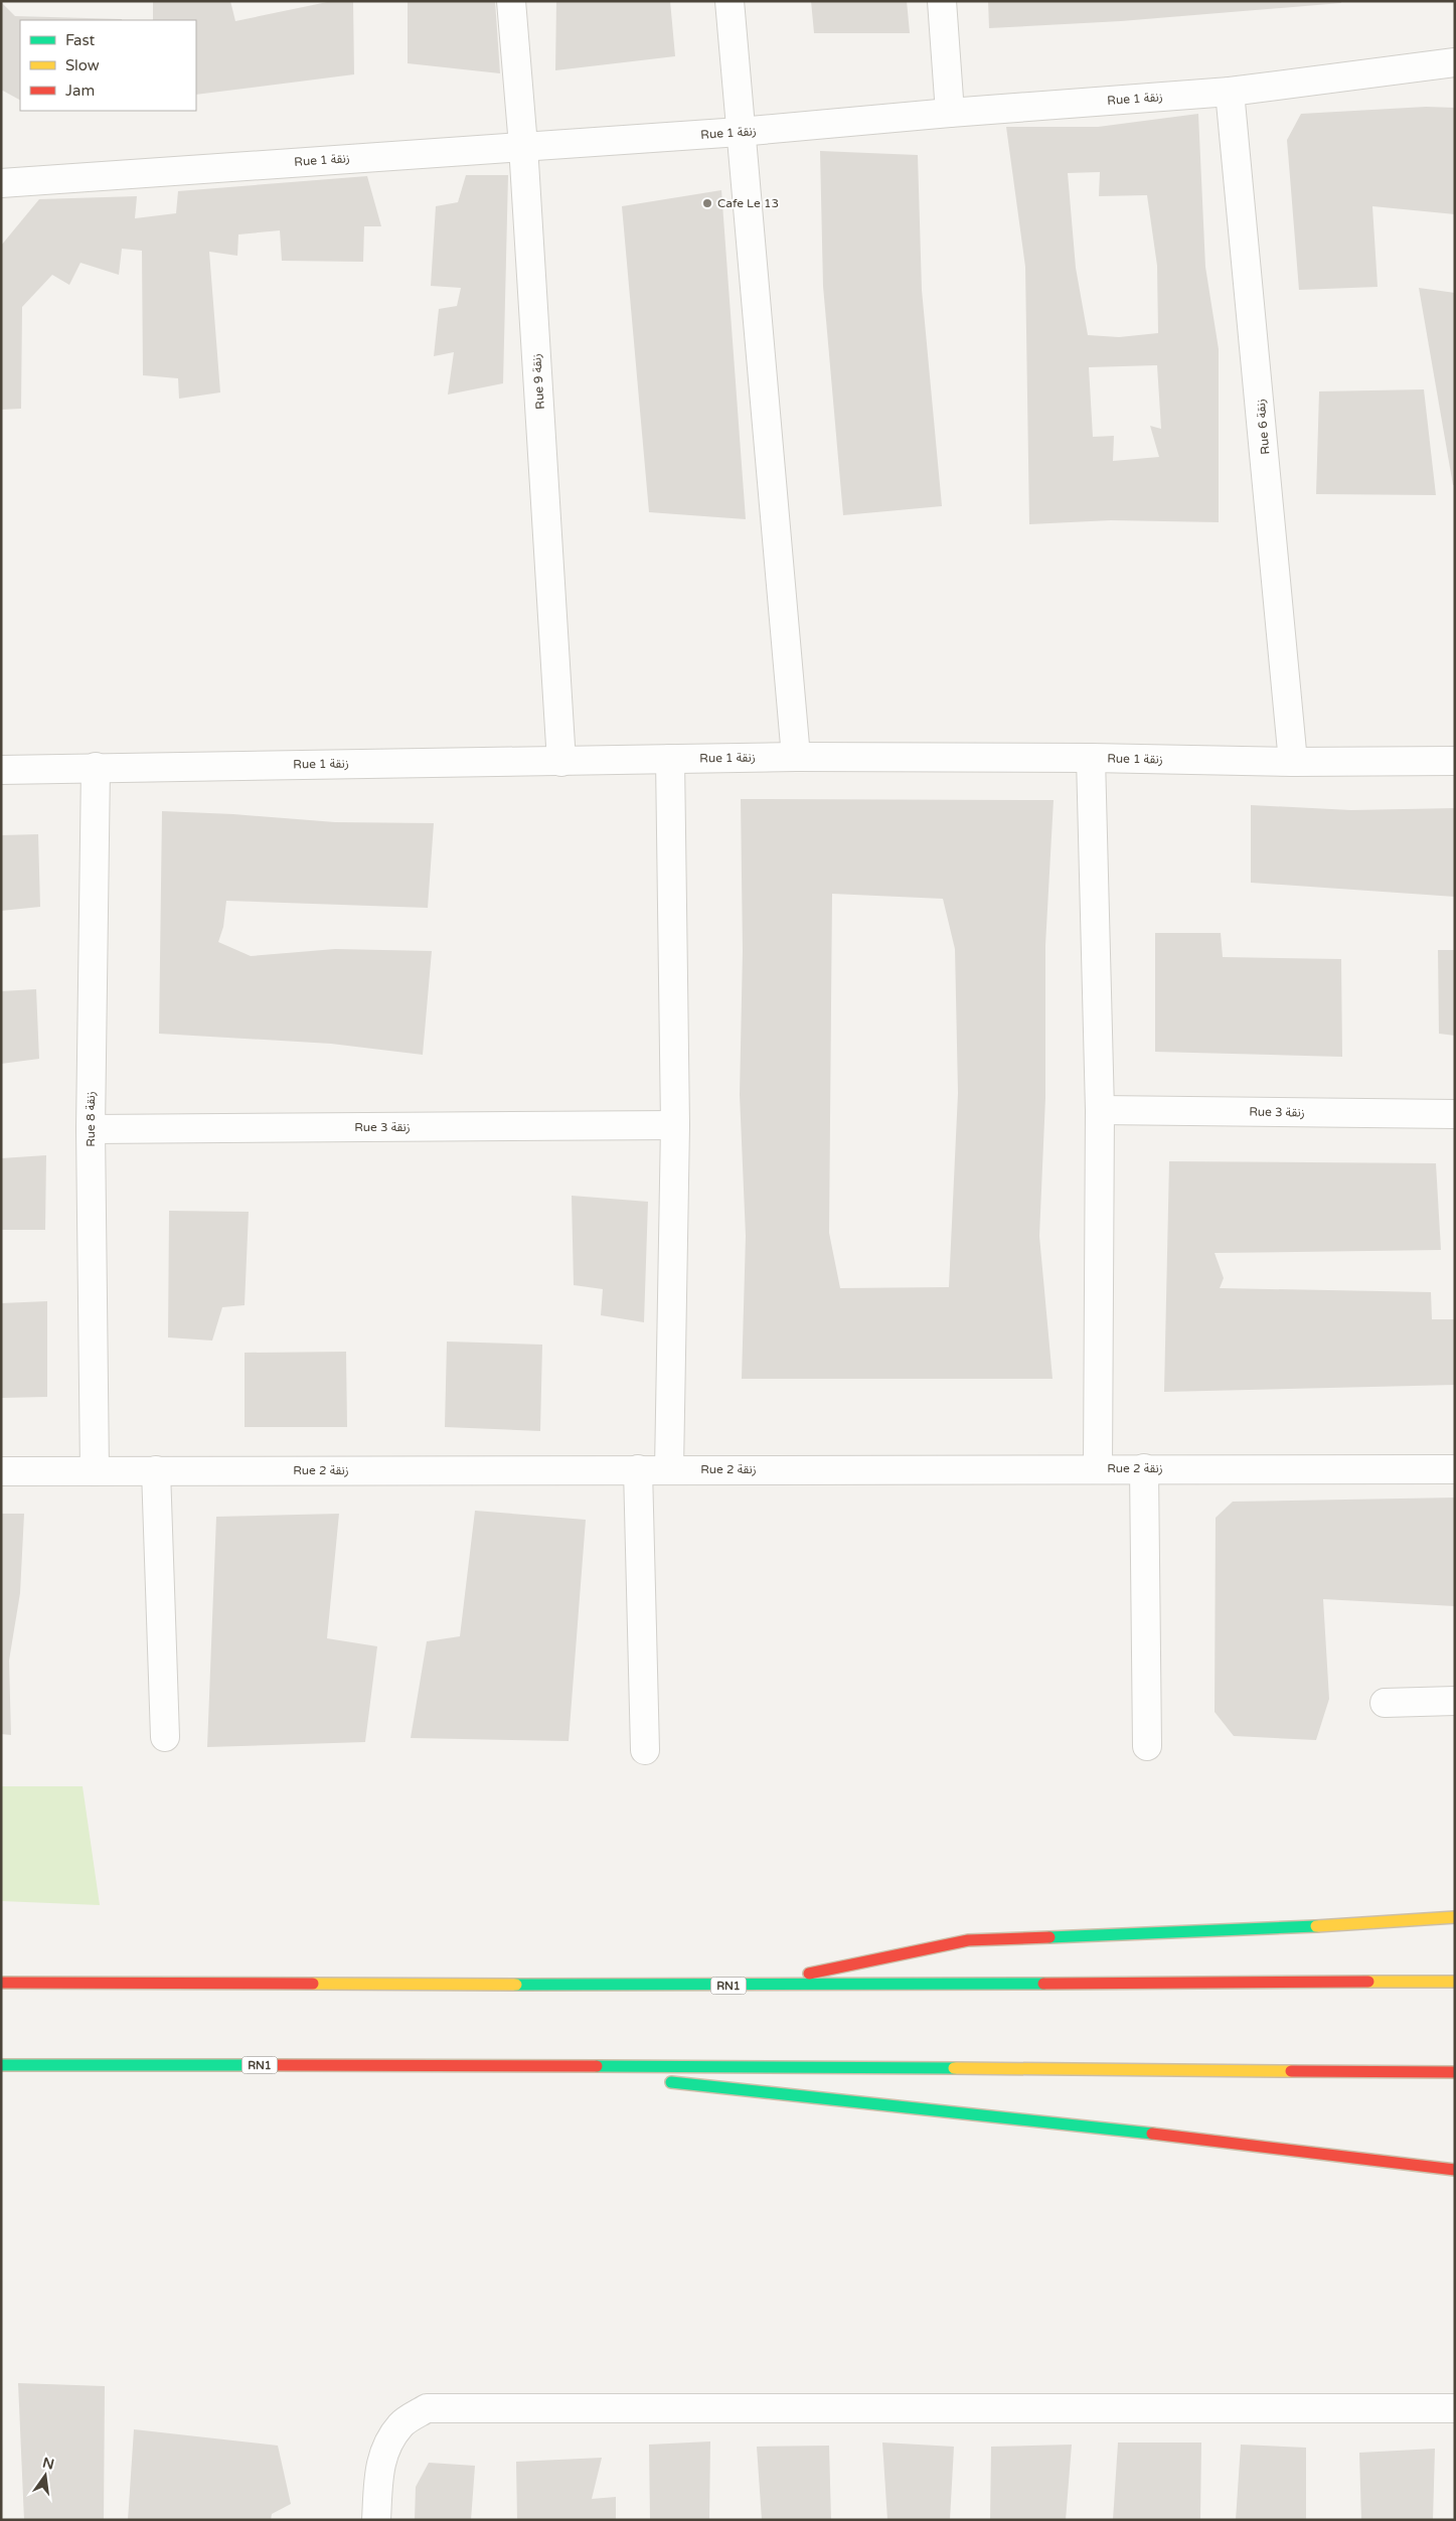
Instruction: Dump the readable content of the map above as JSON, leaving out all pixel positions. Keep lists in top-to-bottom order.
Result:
{
  "streets": {
    "highway": ["RN1"],
    "street": [
      "Rue 1 زنقة",
      "Rue 9 زنقة",
      "Rue 6 زنقة",
      "Rue 3 زنقة",
      "Rue 8 زنقة",
      "Rue 2 زنقة"
    ]
  },
  "crossings": [
    ["Rue 1 زنقة", "Rue 9 زنقة"],
    ["Rue 1 زنقة", "Rue 6 زنقة"],
    ["Rue 1 زنقة", "Rue 8 زنقة"],
    ["Rue 3 زنقة", "Rue 8 زنقة"],
    ["Rue 8 زنقة", "Rue 2 زنقة"]
  ],
  "places": ["Cafe Le 13"],
  "legend": ["Fast", "Slow", "Jam"],
  "north": "top"
}
